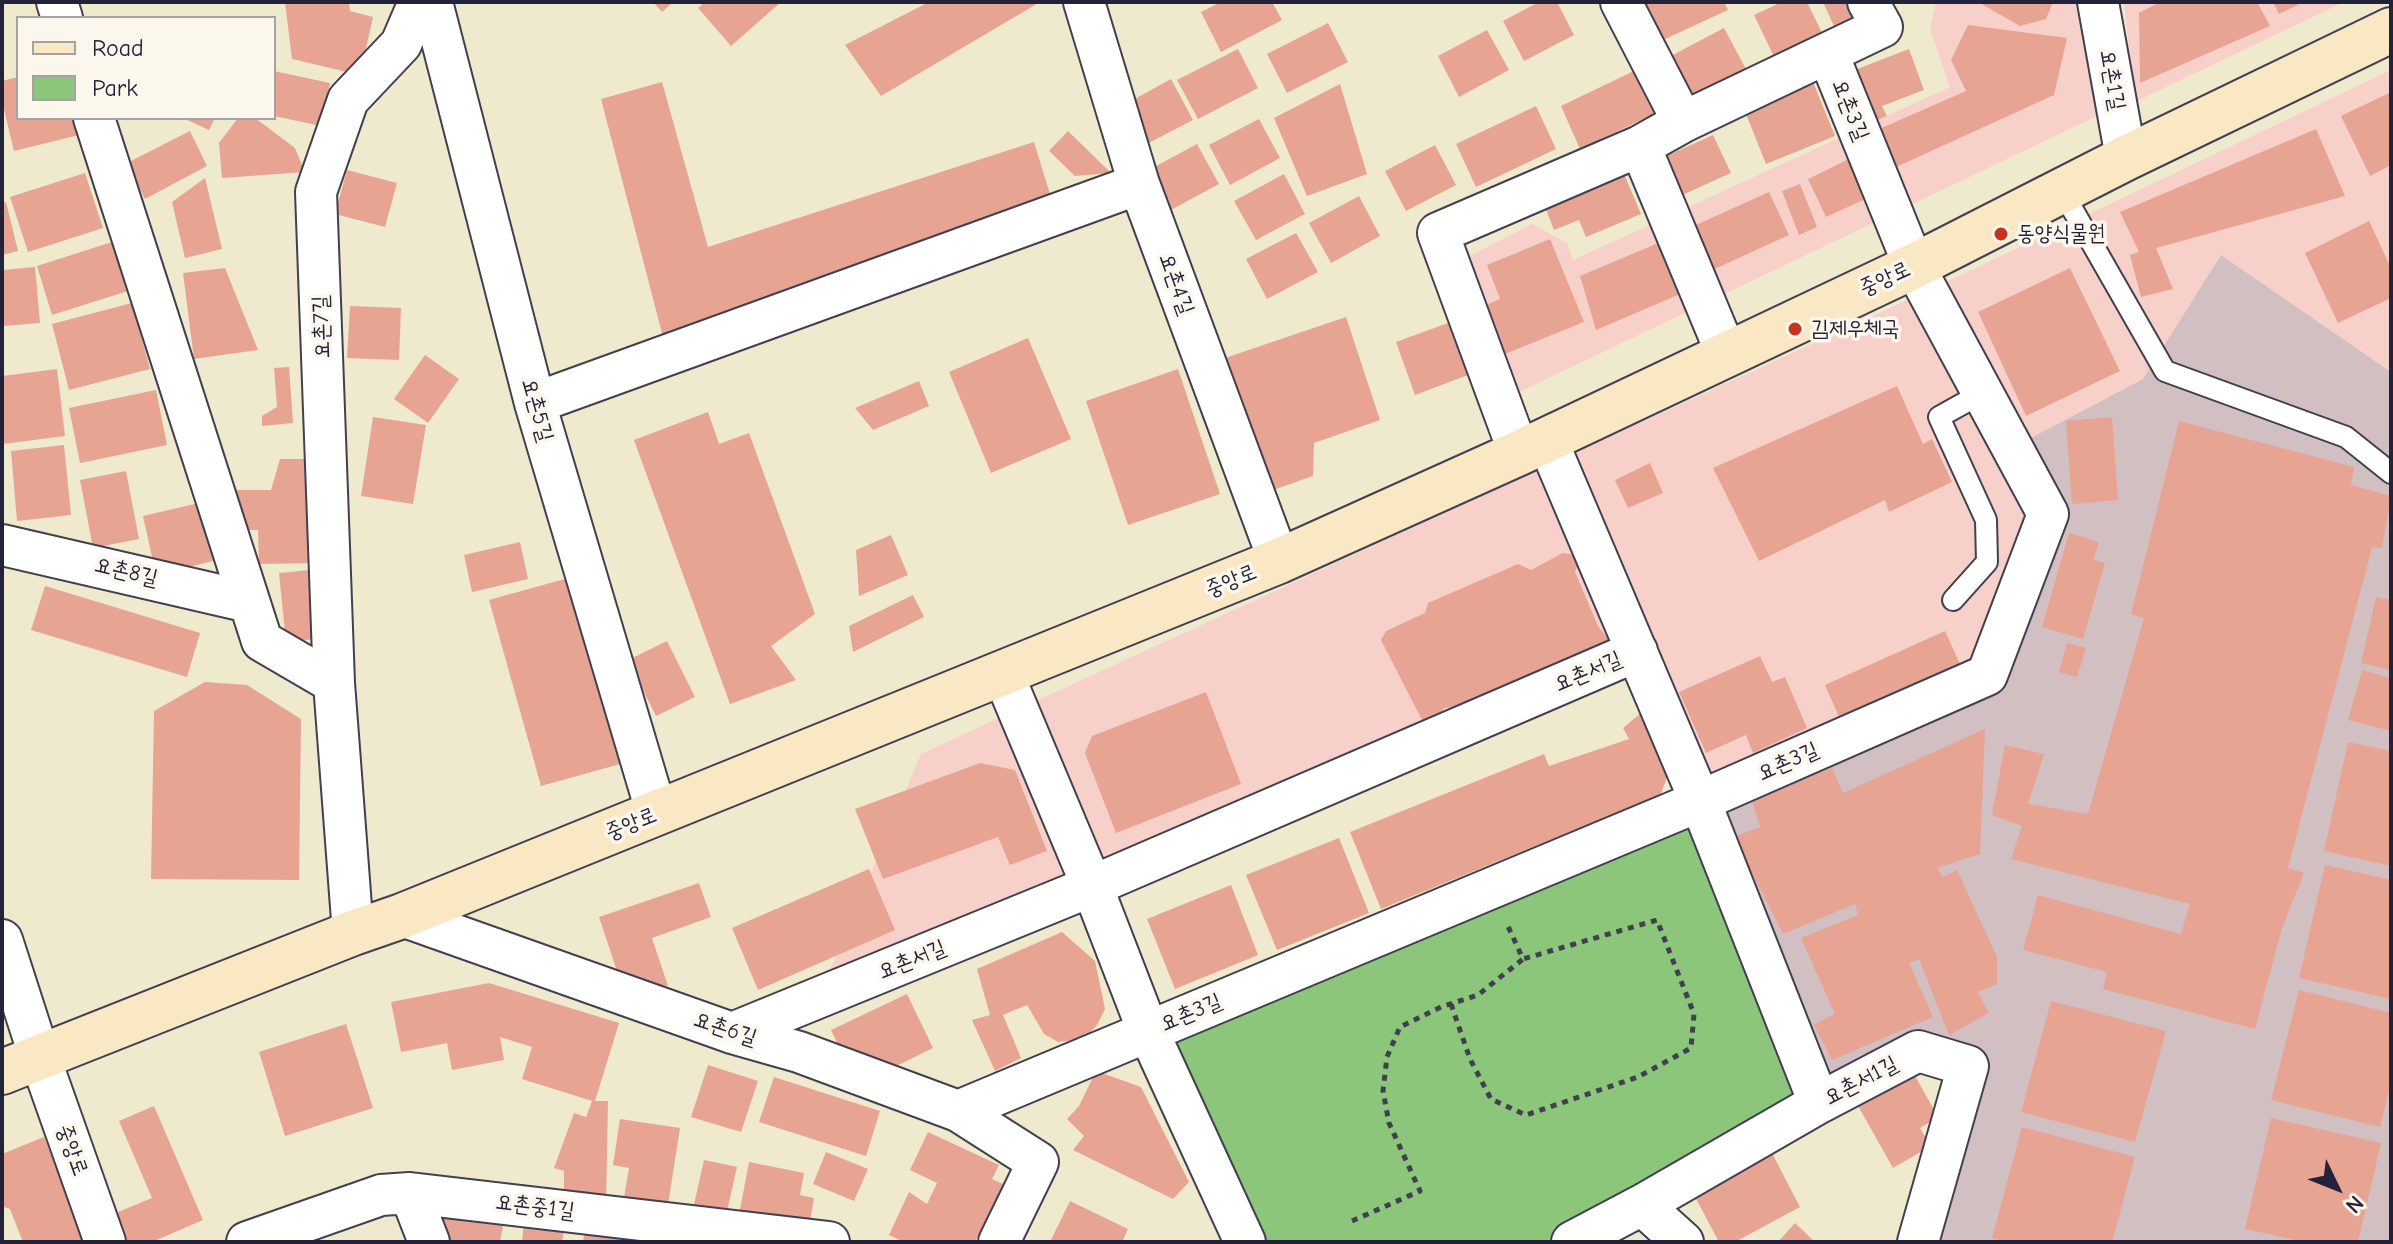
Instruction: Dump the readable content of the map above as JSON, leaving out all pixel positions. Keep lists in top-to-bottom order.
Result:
{
  "streets": {
    "street": [
      "요촌1길",
      "요촌3길",
      "중앙로",
      "요촌4길",
      "요촌7길",
      "요촌5길",
      "요촌8길",
      "요촌서길",
      "요촌6길",
      "요촌서1길",
      "요촌중1길"
    ]
  },
  "crossings": [
    ["요촌1길", "중앙로"],
    ["요촌3길", "중앙로"],
    ["요촌3길", "요촌서길"],
    ["요촌3길", "요촌6길"],
    ["중앙로", "요촌4길"],
    ["중앙로", "요촌7길"],
    ["중앙로", "요촌5길"],
    ["중앙로", "요촌6길"],
    ["요촌서길", "요촌6길"],
    ["요촌서길", "요촌서1길"]
  ],
  "places": ["동양식물원", "김제우체국"],
  "legend": ["Road", "Park"],
  "north": "bottom right"
}
